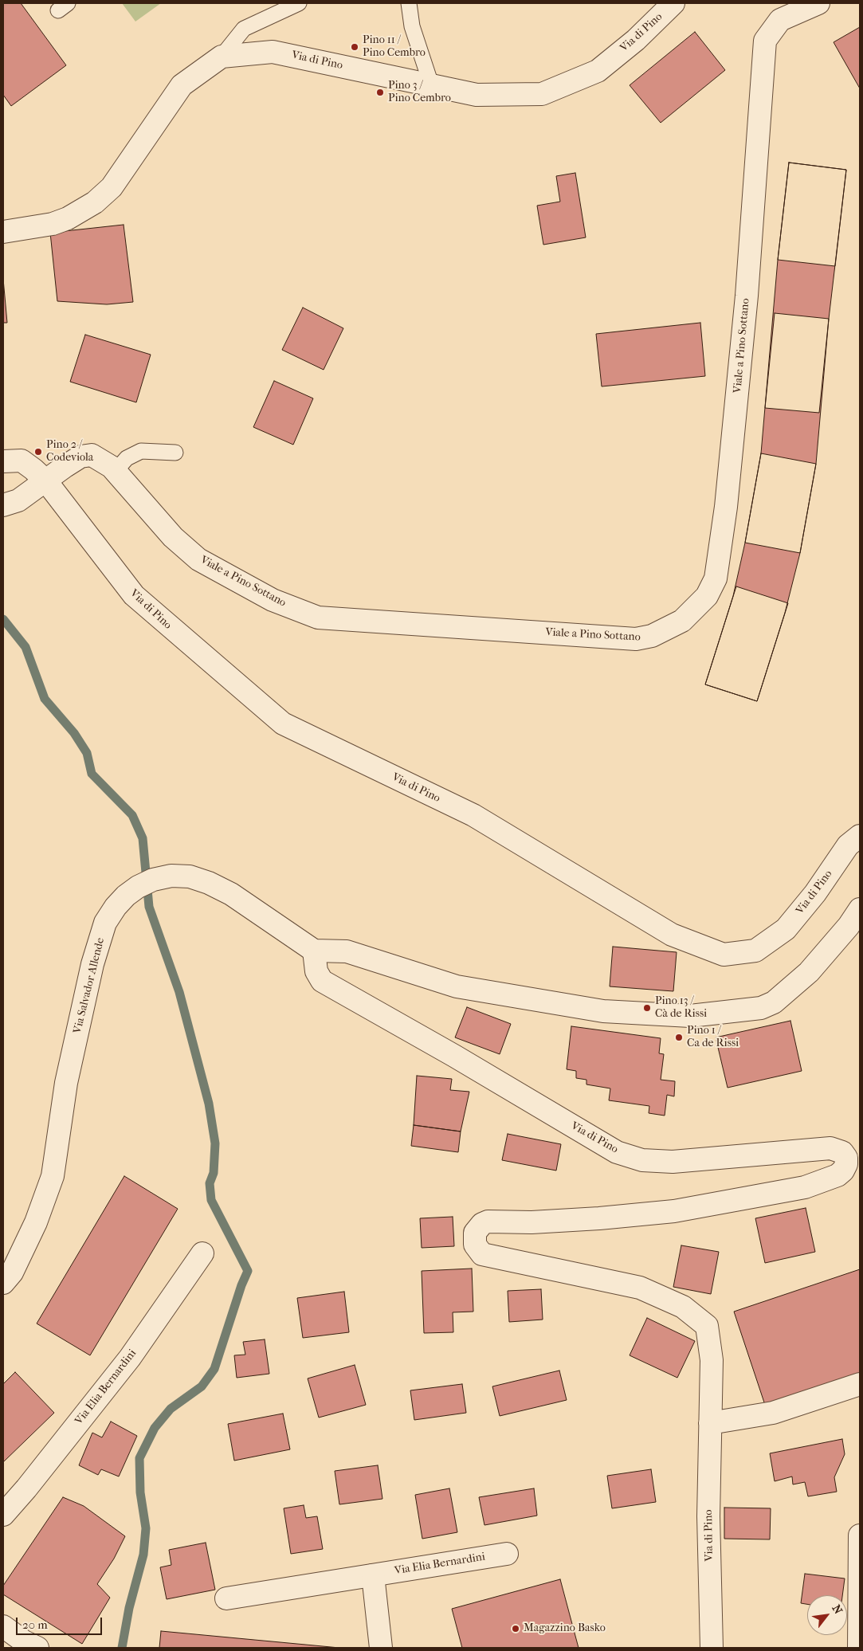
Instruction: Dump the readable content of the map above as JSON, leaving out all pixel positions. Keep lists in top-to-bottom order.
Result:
{
  "streets": {
    "street": [
      "Via di Pino",
      "Viale a Pino Sottano",
      "Via Salvador Allende",
      "Via Elia Bernardini"
    ]
  },
  "crossings": [
    ["Via di Pino", "Viale a Pino Sottano"],
    ["Via di Pino", "Via Salvador Allende"]
  ],
  "places": [
    "Pino 11 / Pino Cembro",
    "Pino 3 / Pino Cembro",
    "Pino 2 / Codeviola",
    "Pino 13 / Cà de Rissi",
    "Pino 1 / Ca de Rissi",
    "Magazzino Basko"
  ],
  "scale_bar": "20 m",
  "north": "top right"
}
